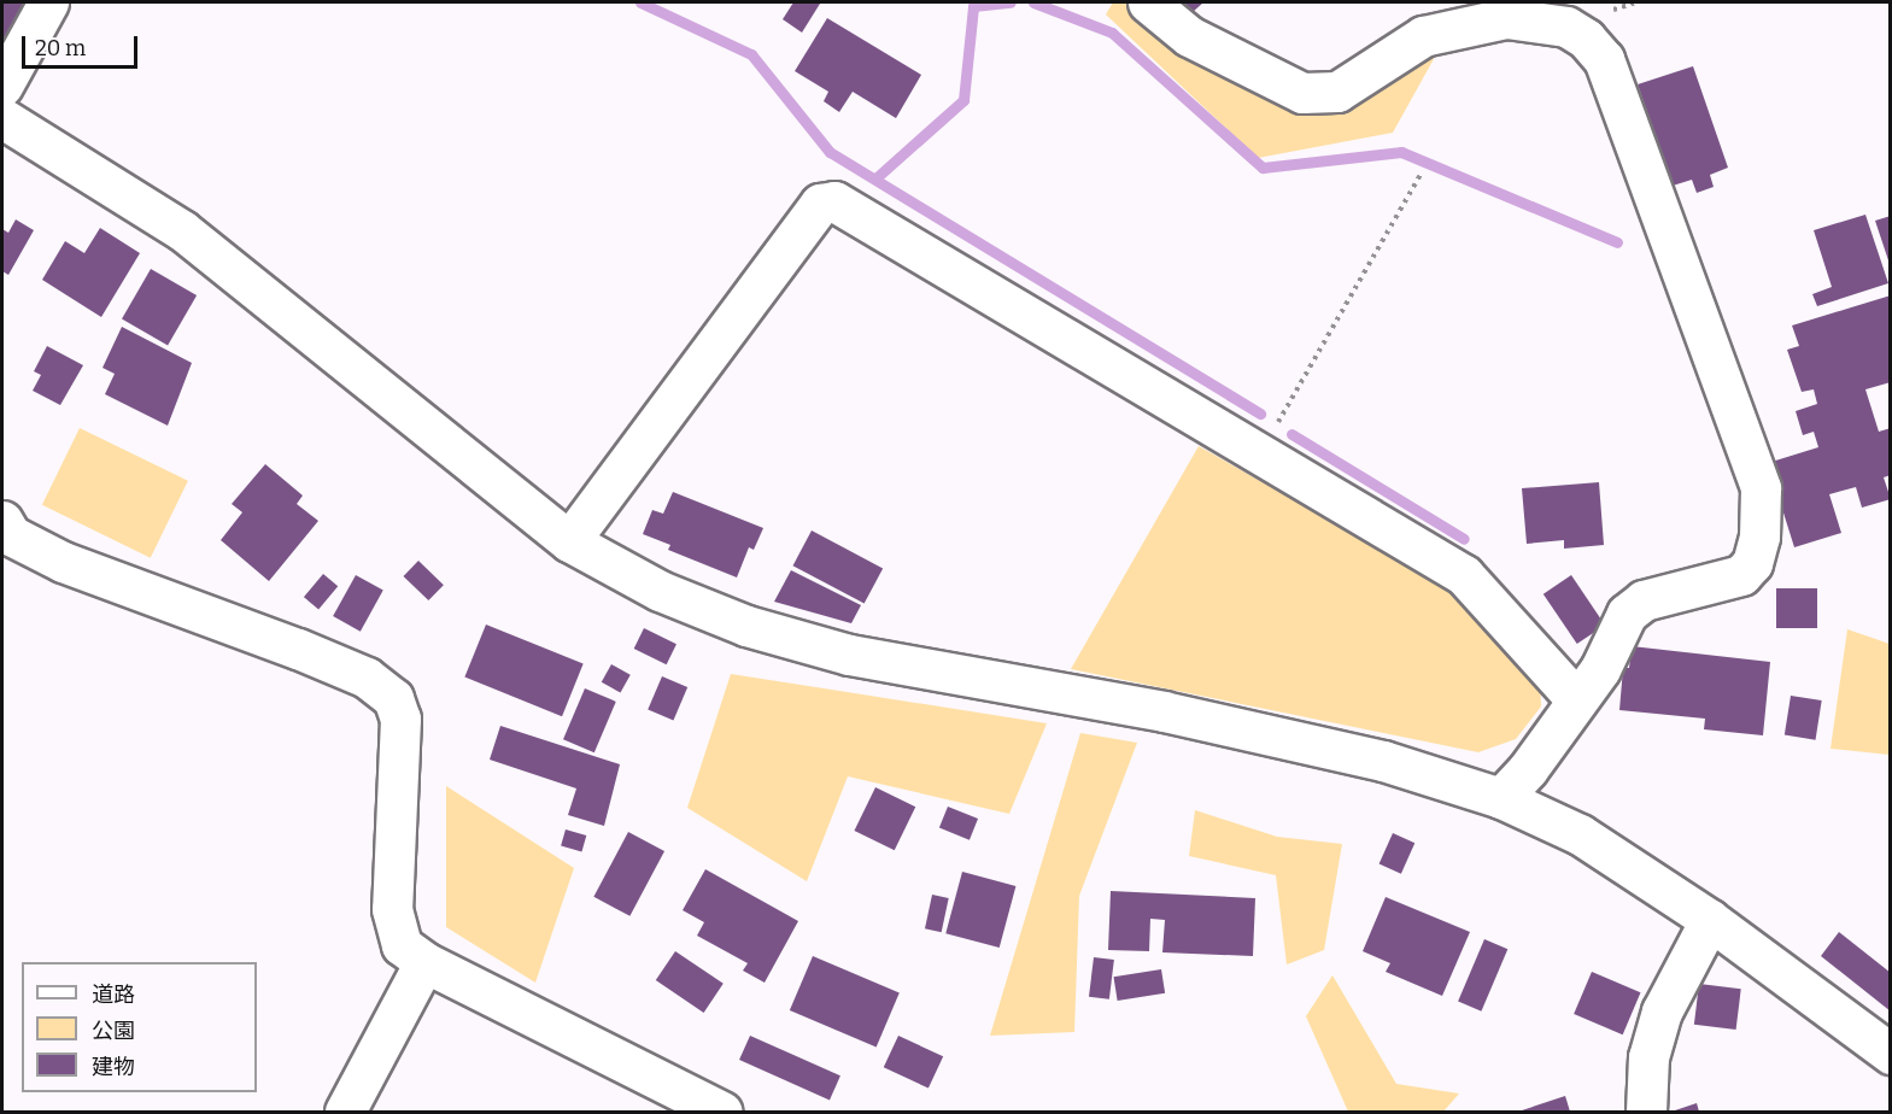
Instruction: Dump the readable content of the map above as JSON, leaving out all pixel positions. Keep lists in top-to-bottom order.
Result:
{
  "legend": ["道路", "公園", "建物"],
  "scale_bar": "20 m"
}
